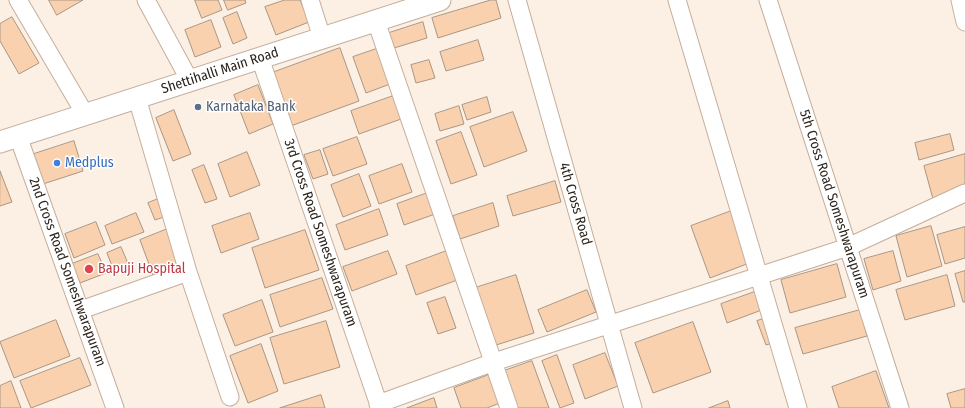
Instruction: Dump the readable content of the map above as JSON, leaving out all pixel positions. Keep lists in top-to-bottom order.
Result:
{
  "streets": {
    "street": [
      "Shettihalli Main Road",
      "4th Cross Road",
      "5th Cross Road Someshwarapuram",
      "3rd Cross Road Someshwarapuram",
      "2nd Cross Road Someshwarapuram"
    ]
  },
  "crossings": [
    ["Shettihalli Main Road", "3rd Cross Road Someshwarapuram"],
    ["Shettihalli Main Road", "2nd Cross Road Someshwarapuram"]
  ],
  "places": ["Karnataka Bank", "Medplus", "Bapuji Hospital"]
}
